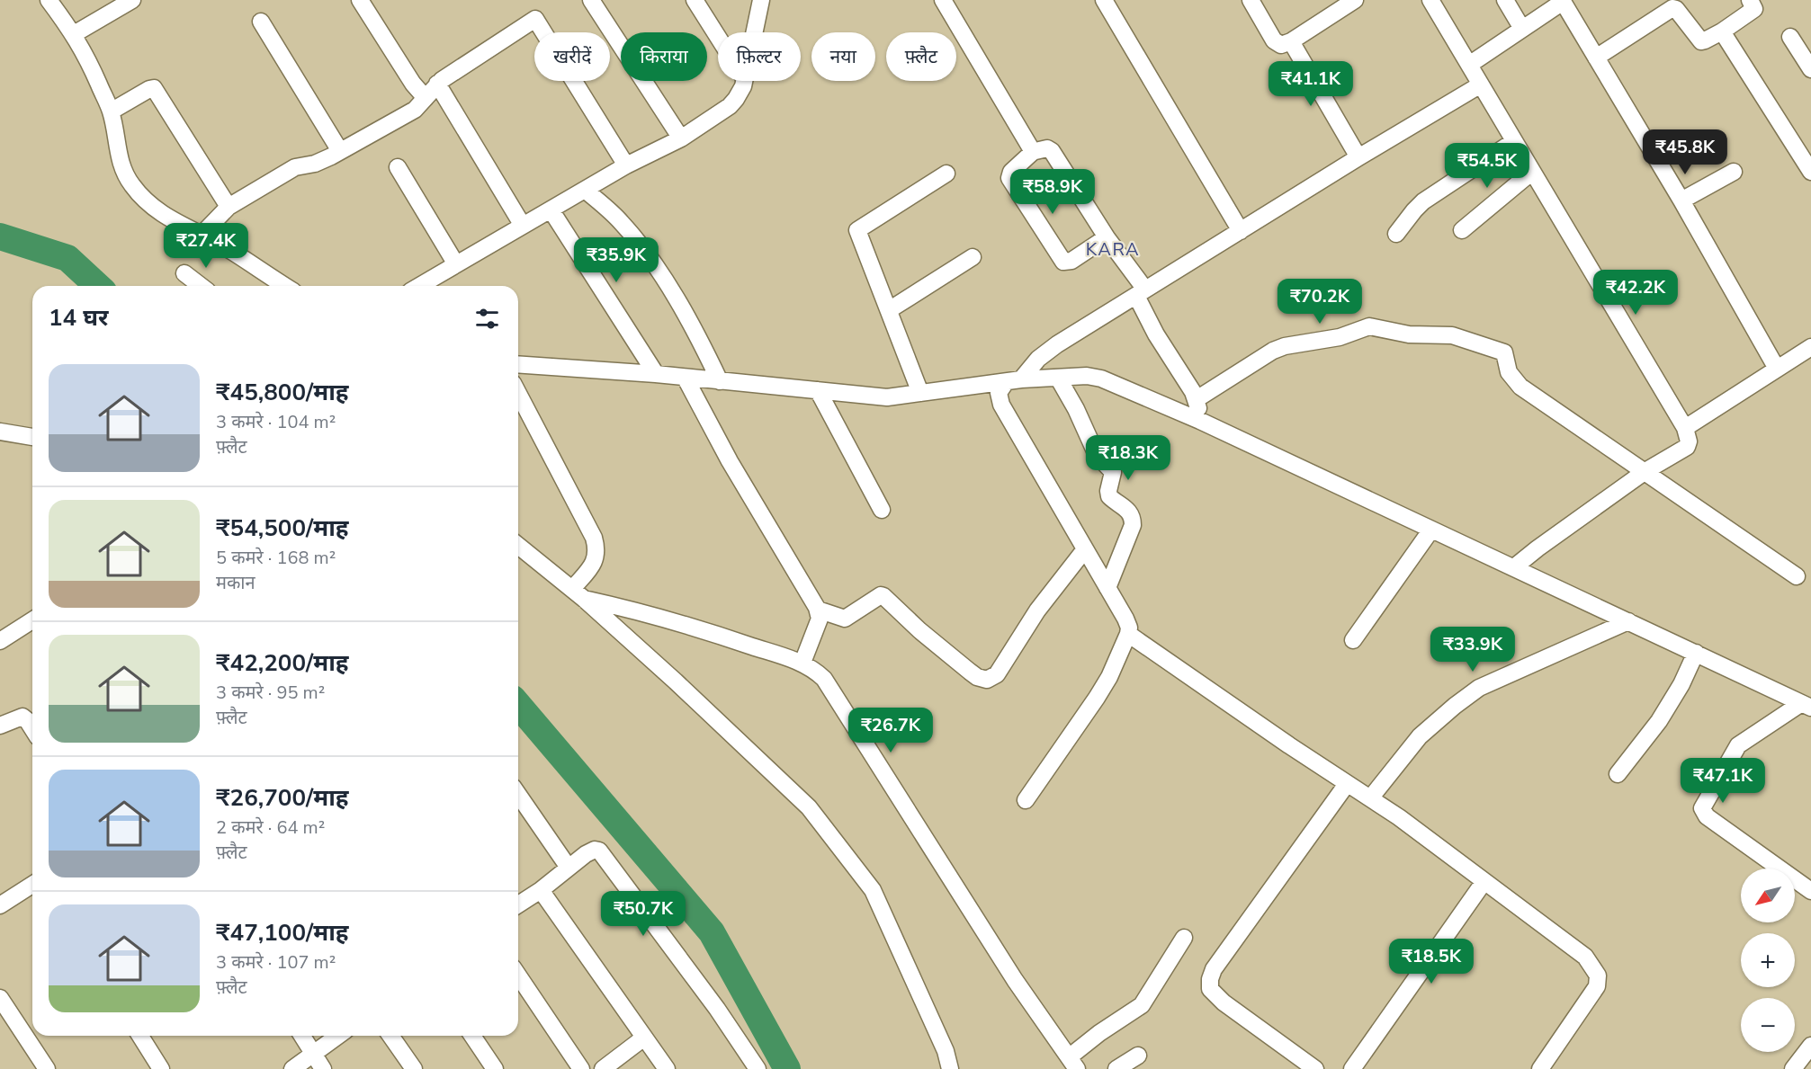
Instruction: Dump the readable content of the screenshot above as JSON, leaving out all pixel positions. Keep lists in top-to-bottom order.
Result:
{
  "districts": ["KARA"],
  "north": "bottom left",
  "page": {
    "chip": [
      "खरीदें",
      "किराया",
      "फ़िल्टर",
      "नया",
      "फ़्लैट"
    ],
    "price": [
      "₹41.1K",
      "₹45.8K",
      "₹54.5K",
      "₹58.9K",
      "₹27.4K",
      "₹35.9K",
      "₹42.2K",
      "₹70.2K",
      "₹18.3K",
      "₹33.9K",
      "₹26.7K",
      "₹47.1K",
      "₹50.7K",
      "₹18.5K"
    ],
    "heading": "14 घर",
    "list": [
      {
        "name": "₹45,800/माह",
        "note": "3 कमरे · 104 m² · फ़्लैट"
      },
      {
        "name": "₹54,500/माह",
        "note": "5 कमरे · 168 m² · मकान"
      },
      {
        "name": "₹42,200/माह",
        "note": "3 कमरे · 95 m² · फ़्लैट"
      },
      {
        "name": "₹26,700/माह",
        "note": "2 कमरे · 64 m² · फ़्लैट"
      },
      {
        "name": "₹47,100/माह",
        "note": "3 कमरे · 107 m² · फ़्लैट"
      }
    ],
    "map_buttons": ["+", "−"]
  }
}
